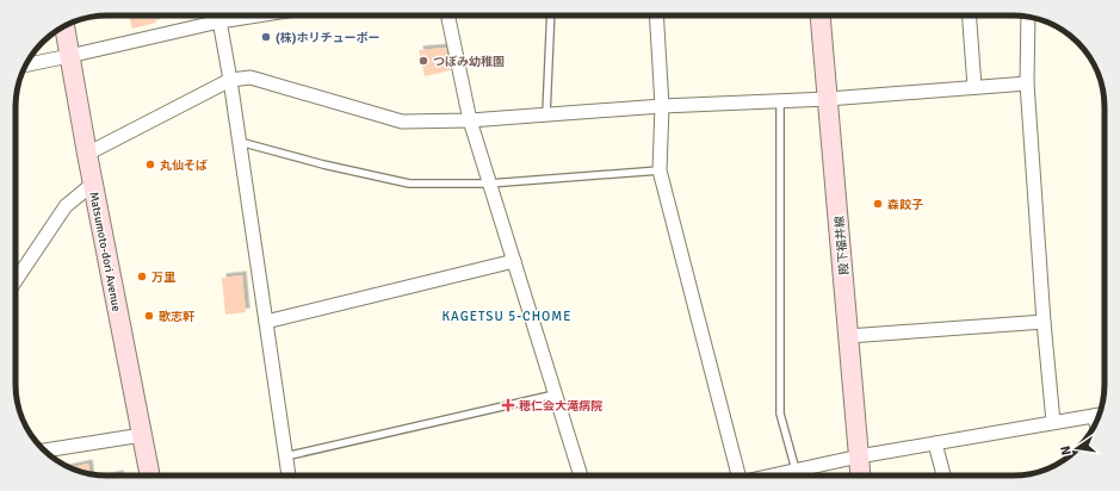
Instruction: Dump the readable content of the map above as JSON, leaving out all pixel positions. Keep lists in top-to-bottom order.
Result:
{
  "streets": {
    "main road": ["殿下福井線", "Matsumoto-dori Avenue"]
  },
  "districts": ["KAGETSU 5-CHOME"],
  "places": {
    "other": [
      "(株)ホリチューボー",
      "つぼみ幼稚園",
      "丸仙そば",
      "森餃子",
      "万里",
      "歌志軒"
    ],
    "health": ["穂仁会大滝病院"]
  },
  "north": "left"
}
